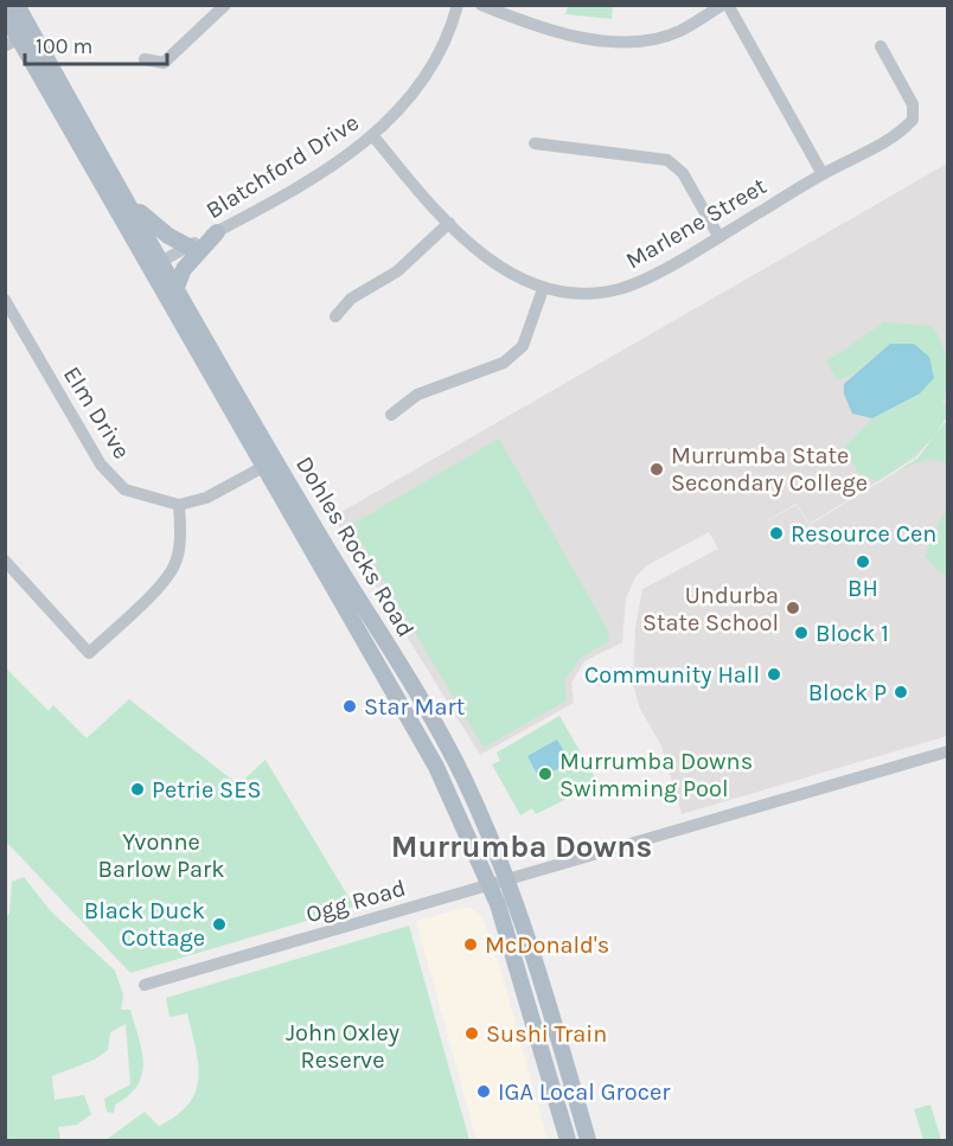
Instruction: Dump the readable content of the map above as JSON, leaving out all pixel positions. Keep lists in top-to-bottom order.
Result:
{
  "streets": {
    "main road": ["Dohles Rocks Road"],
    "street": [
      "Blatchford Drive",
      "Marlene Street",
      "Elm Drive",
      "Ogg Road"
    ]
  },
  "crossings": [
    ["Blatchford Drive", "Marlene Street"],
    ["Blatchford Drive", "Dohles Rocks Road"],
    ["Dohles Rocks Road", "Ogg Road"]
  ],
  "districts": ["Murrumba Downs"],
  "parks": ["Yvonne Barlow Park", "John Oxley Reserve"],
  "places": [
    "Murrumba State Secondary College",
    "Resource Cen",
    "BH",
    "Undurba State School",
    "Block 1",
    "Community Hall",
    "Block P",
    "Star Mart",
    "Murrumba Downs Swimming Pool",
    "Petrie SES",
    "Black Duck Cottage",
    "McDonald's",
    "Sushi Train",
    "IGA Local Grocer"
  ],
  "scale_bar": "100 m"
}
